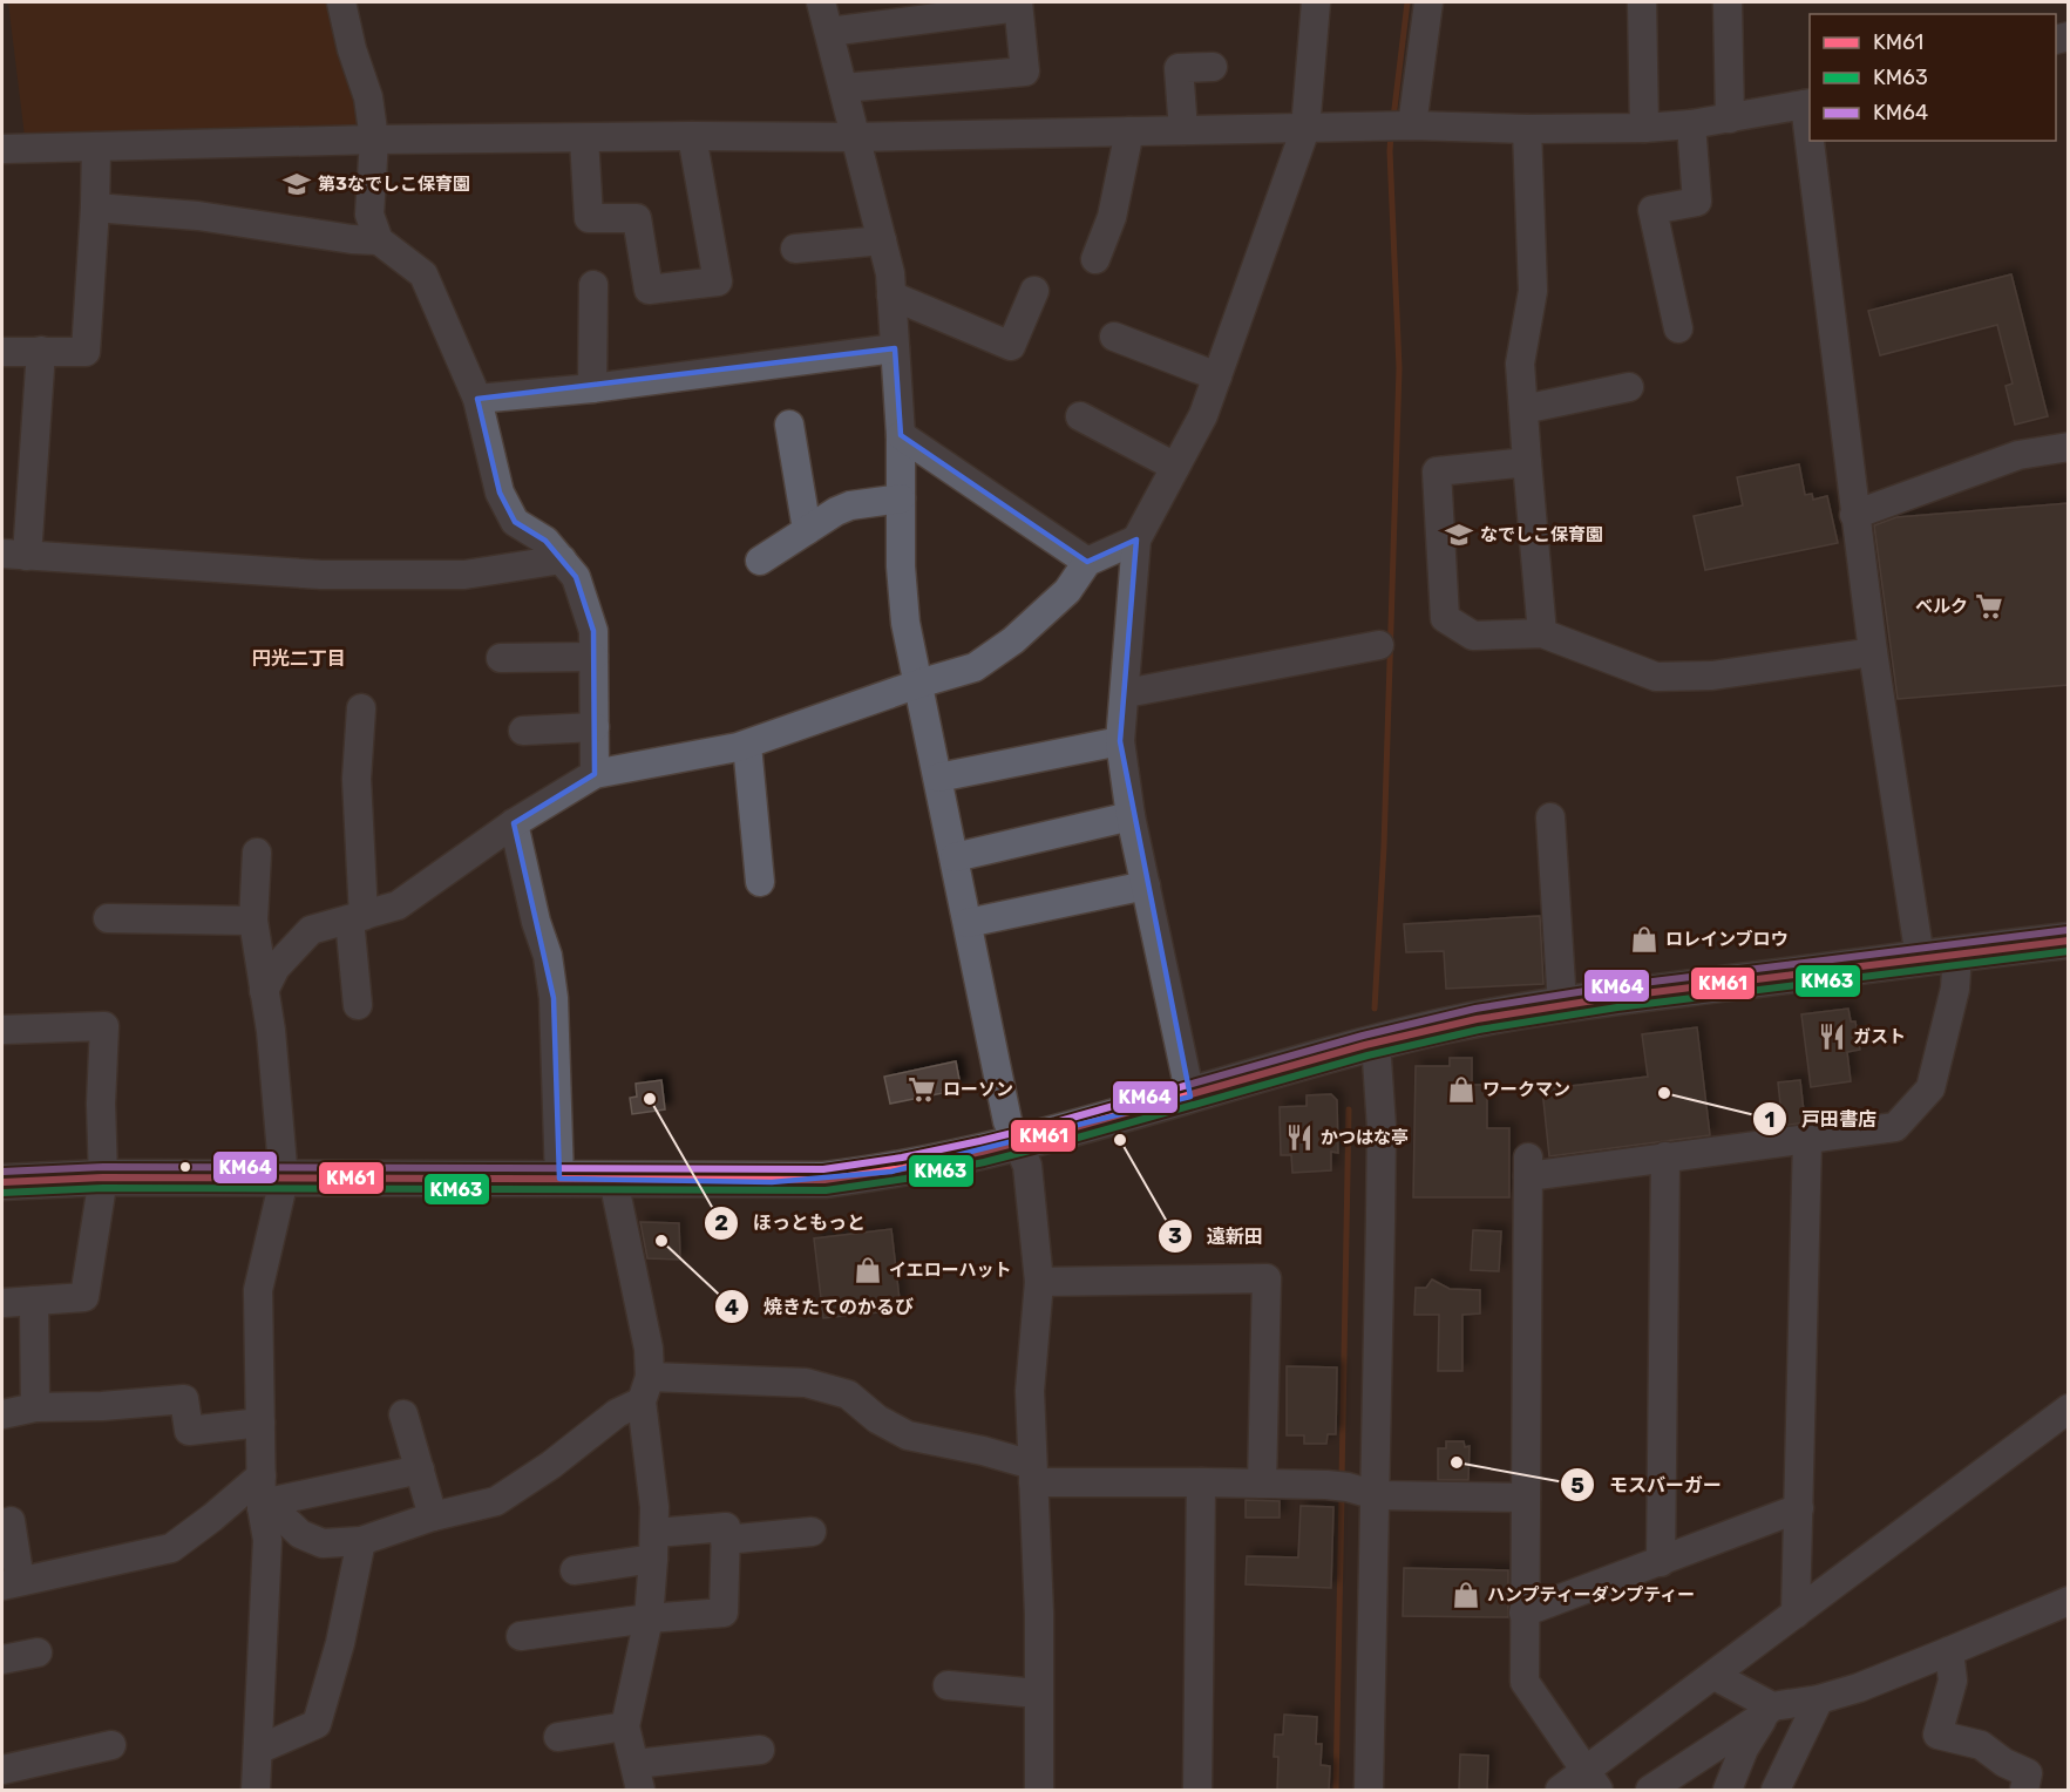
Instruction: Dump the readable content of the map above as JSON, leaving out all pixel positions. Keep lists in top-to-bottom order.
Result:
{
  "districts": ["円光二丁目"],
  "places": {
    "school or university": ["第3なでしこ保育園", "なでしこ保育園"],
    "supermarket": ["ベルク", "ローソン"],
    "shop": [
      "ロレインブロウ",
      "ワークマン",
      "イエローハット",
      "ハンプティーダンプティー"
    ],
    "restaurant": ["ガスト", "かつはな亭"],
    "other": [
      "戸田書店",
      "ほっともっと",
      "遠新田",
      "焼きたてのかるび",
      "モスバーガー"
    ]
  },
  "lines": ["transit line KM64", "transit line KM61", "transit line KM63"],
  "legend": ["KM61", "KM63", "KM64"]
}
